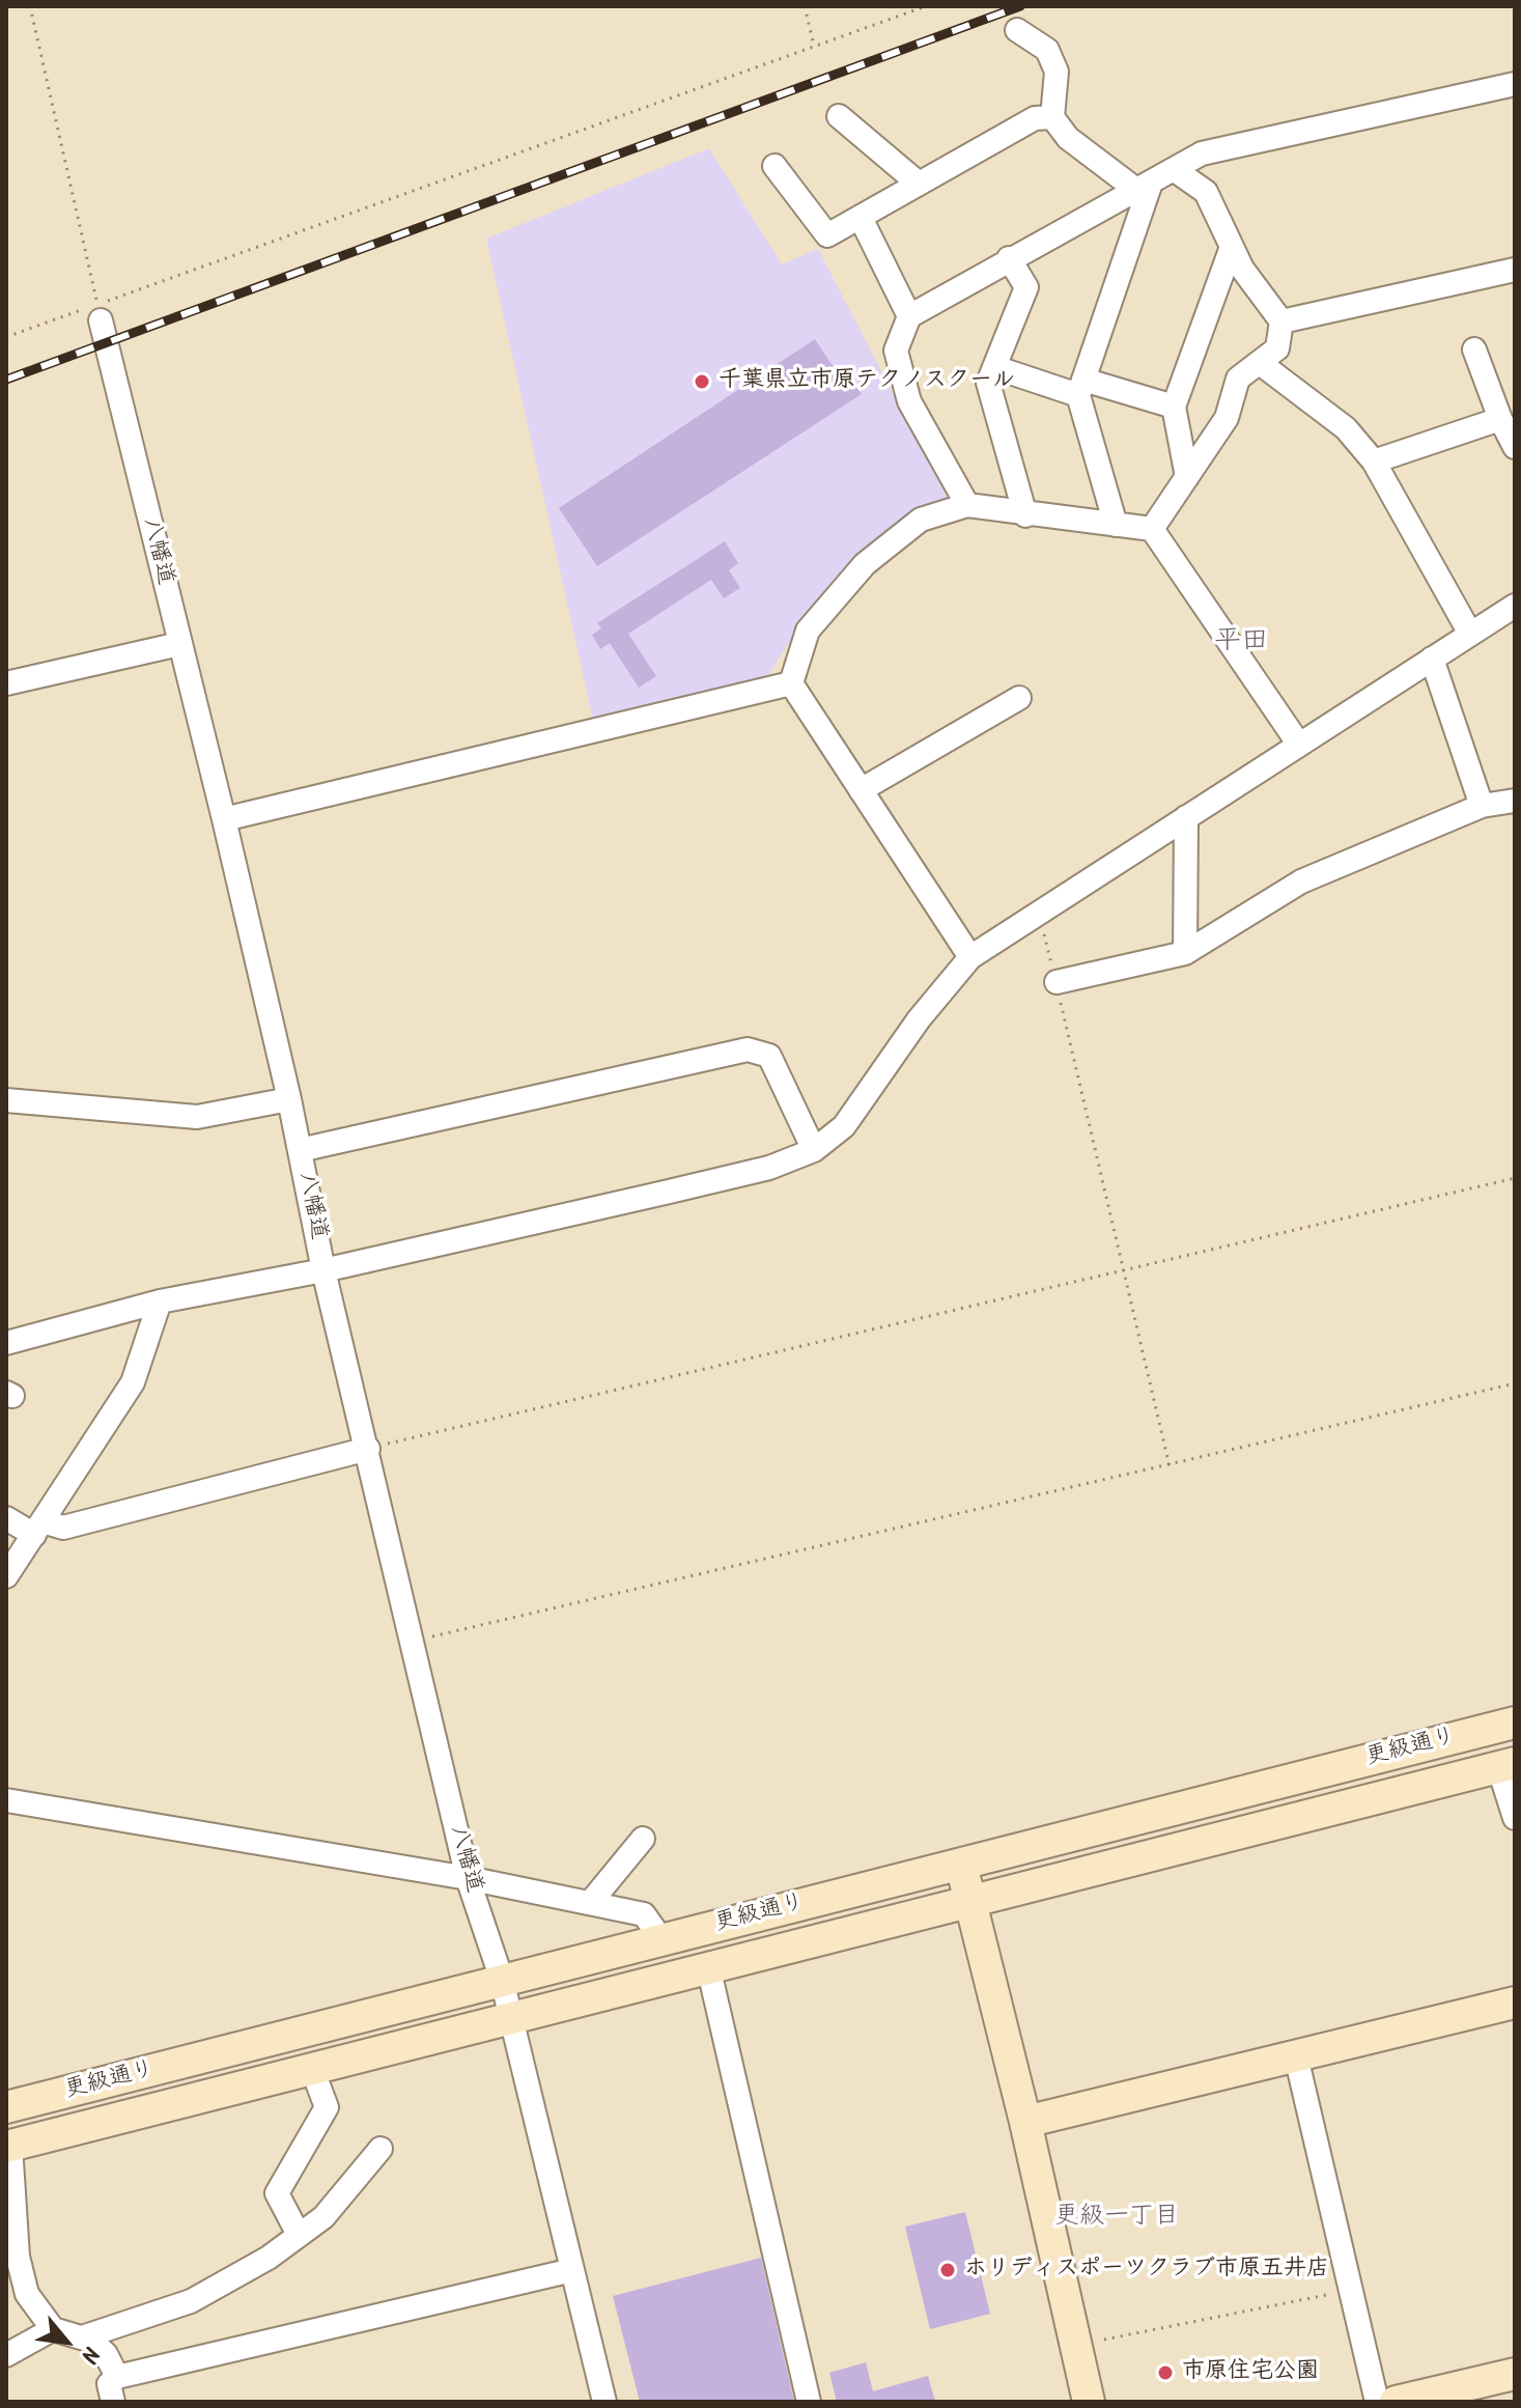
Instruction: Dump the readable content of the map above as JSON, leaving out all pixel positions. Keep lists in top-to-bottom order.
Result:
{
  "streets": {
    "street": ["八幡道", "更級通り"]
  },
  "crossings": [
    ["八幡道", "更級通り"]
  ],
  "districts": ["平田", "更級一丁目"],
  "places": ["千葉県立市原テクノスクール", "ホリディスポーツクラブ市原五井店", "市原住宅公園"],
  "north": "bottom right"
}
